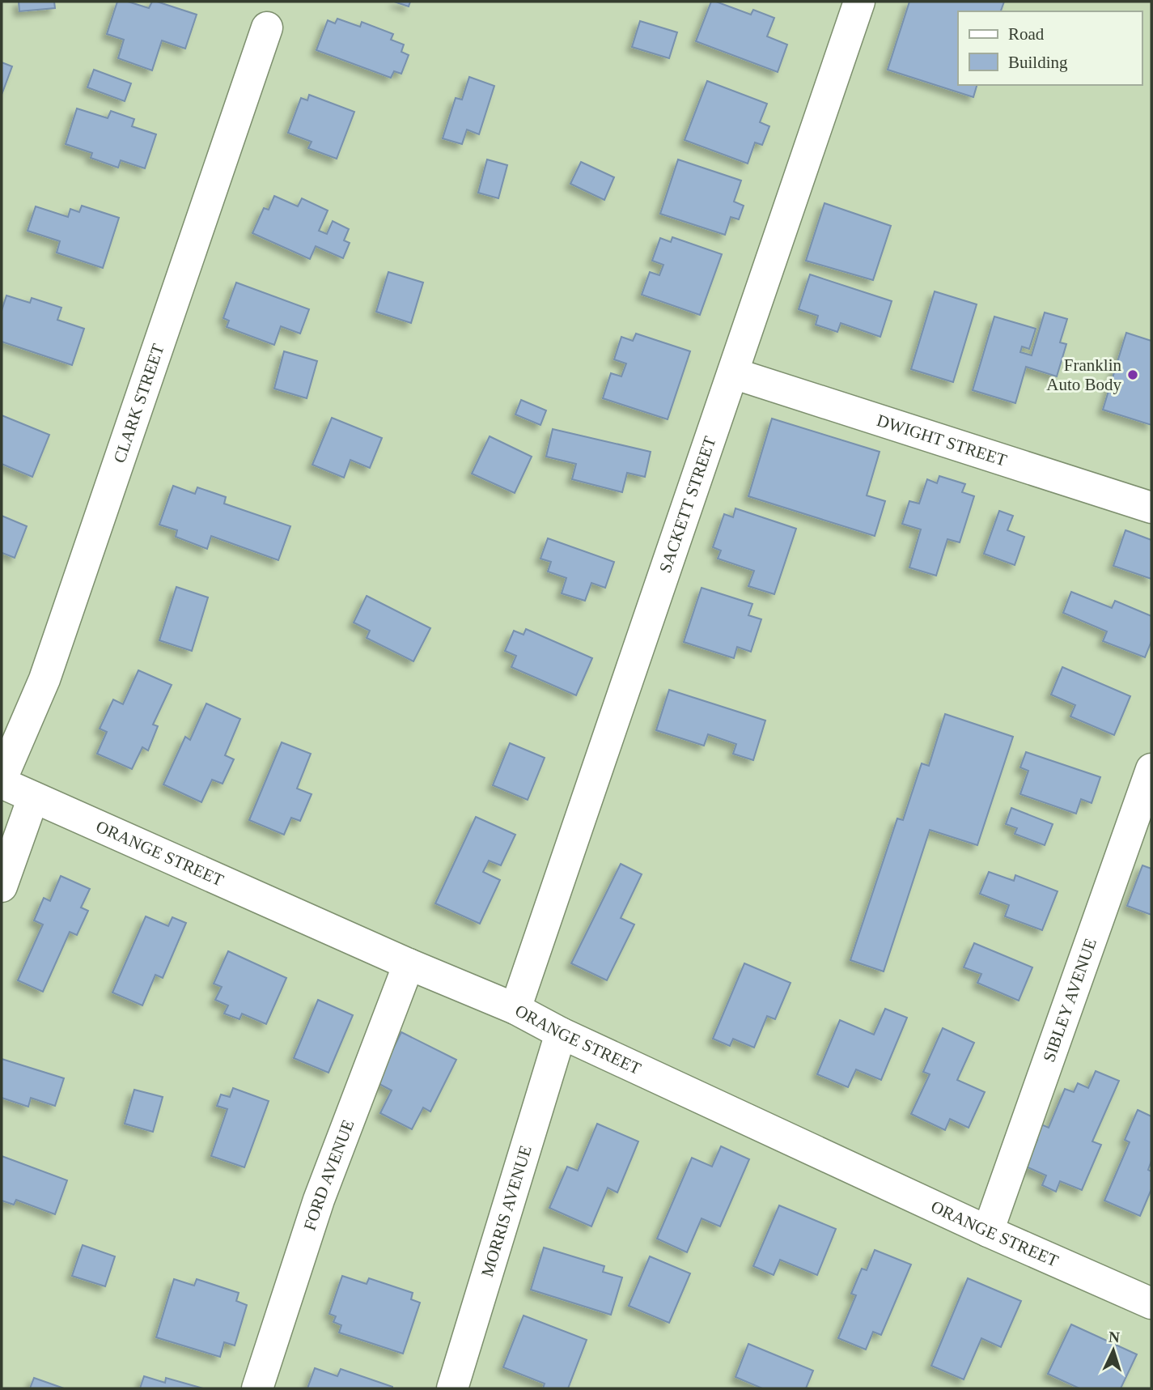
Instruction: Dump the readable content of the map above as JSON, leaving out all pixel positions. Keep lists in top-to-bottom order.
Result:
{
  "streets": {
    "street": [
      "CLARK STREET",
      "DWIGHT STREET",
      "SACKETT STREET",
      "ORANGE STREET",
      "SIBLEY AVENUE",
      "FORD AVENUE",
      "MORRIS AVENUE"
    ]
  },
  "crossings": [
    ["CLARK STREET", "ORANGE STREET"],
    ["DWIGHT STREET", "SACKETT STREET"],
    ["SACKETT STREET", "ORANGE STREET"],
    ["ORANGE STREET", "SIBLEY AVENUE"],
    ["ORANGE STREET", "FORD AVENUE"],
    ["ORANGE STREET", "MORRIS AVENUE"]
  ],
  "places": ["Franklin Auto Body"],
  "legend": ["Road", "Building"],
  "north": "top"
}
